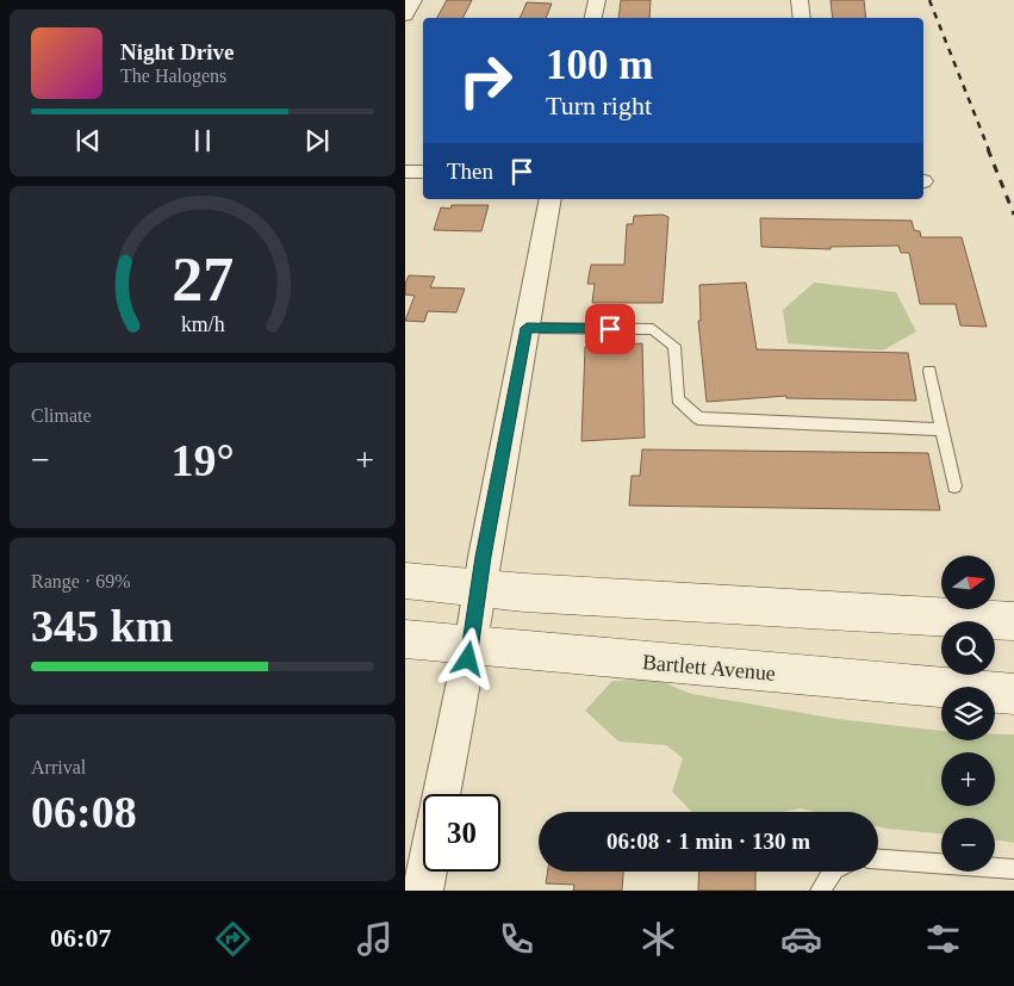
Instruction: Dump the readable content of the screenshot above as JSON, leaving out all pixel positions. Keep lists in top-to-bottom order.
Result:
{
  "streets": {
    "main road": ["Bartlett Avenue"]
  },
  "north": "right",
  "page": {
    "turn": ["100 m", "Turn right"],
    "song": ["Night Drive", "The Halogens"],
    "then": "Then",
    "tile": [
      "Climate",
      ["Range · 69%", "345 km"],
      ["Arrival", "06:08"]
    ],
    "heat": ["−", "19°", "+"],
    "map_buttons": ["+", "−"],
    "limit": "30",
    "trip": "06:08 · 1 min · 130 m",
    "tabs": "06:07",
    "gauge": ["27", "km/h"]
  }
}
